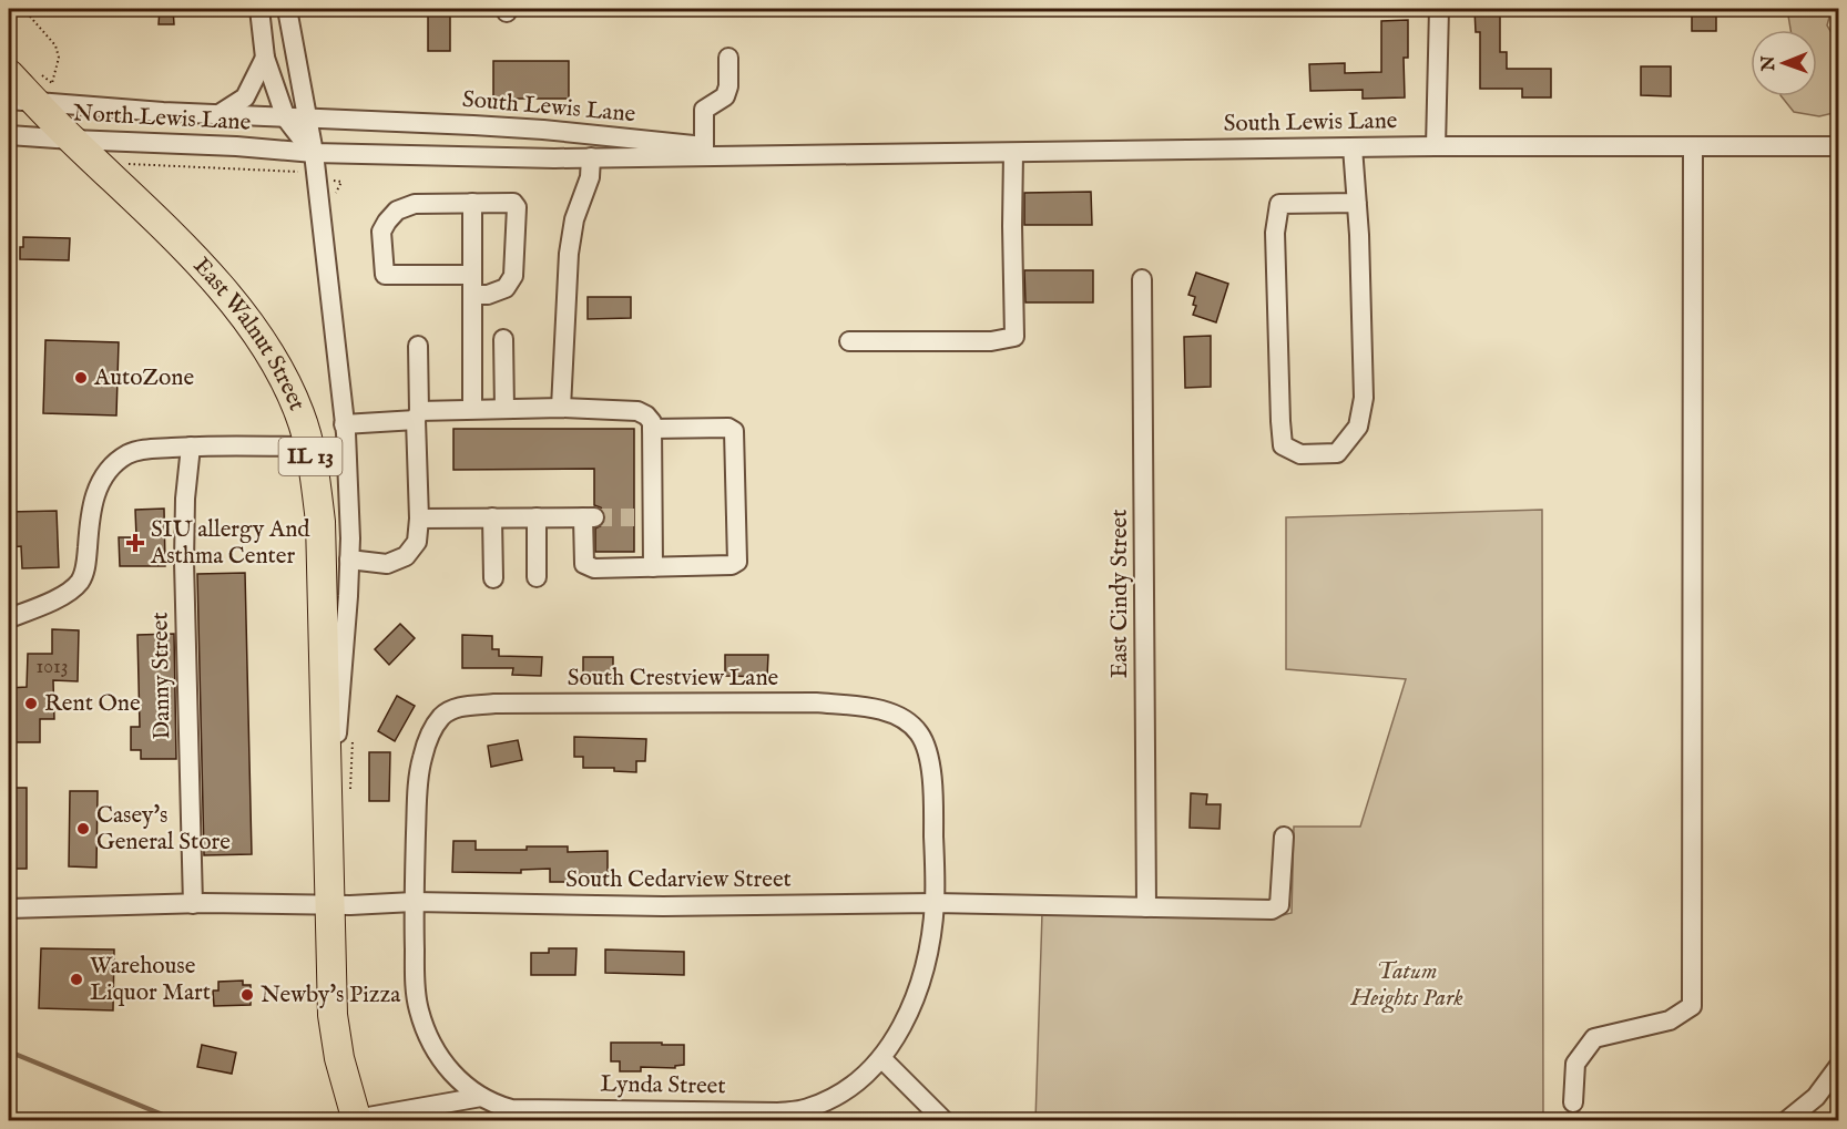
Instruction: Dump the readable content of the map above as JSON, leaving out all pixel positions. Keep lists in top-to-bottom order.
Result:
{
  "streets": {
    "highway": ["East Walnut Street", "IL 13"],
    "street": [
      "South Lewis Lane",
      "North Lewis Lane",
      "East Cindy Street",
      "Danny Street",
      "South Crestview Lane",
      "South Cedarview Street",
      "Lynda Street"
    ]
  },
  "crossings": [
    ["South Lewis Lane", "North Lewis Lane"],
    ["South Lewis Lane", "East Walnut Street"],
    ["North Lewis Lane", "East Walnut Street"],
    ["East Walnut Street", "South Cedarview Street"],
    ["East Cindy Street", "South Cedarview Street"],
    ["Danny Street", "South Cedarview Street"],
    ["South Crestview Lane", "South Cedarview Street"],
    ["South Crestview Lane", "Lynda Street"],
    ["South Cedarview Street", "Lynda Street"]
  ],
  "parks": ["Tatum Heights Park"],
  "places": {
    "other": [
      "AutoZone",
      "Rent One",
      "Casey's General Store",
      "Warehouse Liquor Mart",
      "Newby's Pizza"
    ],
    "health": ["SIU allergy And Asthma Center"]
  },
  "house_numbers": ["1013"],
  "north": "left"
}
